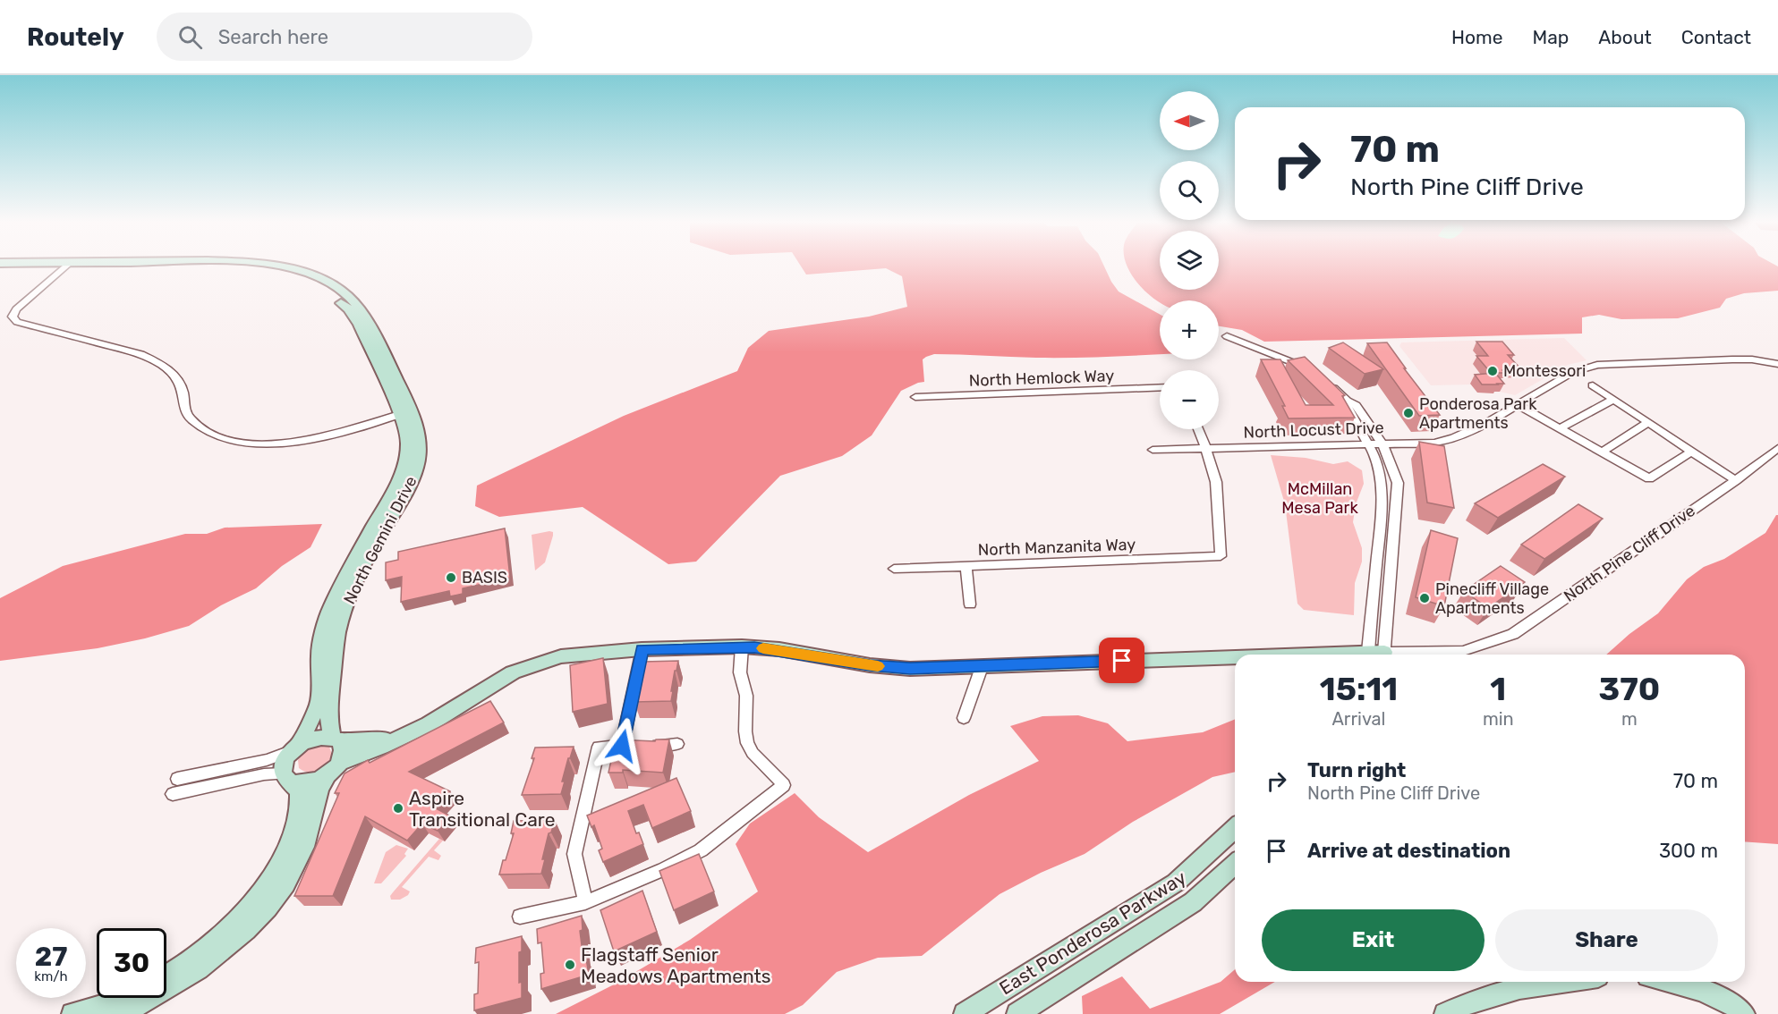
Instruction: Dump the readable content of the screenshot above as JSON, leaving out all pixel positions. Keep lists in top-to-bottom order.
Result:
{
  "streets": {
    "street": [
      "North Hemlock Way",
      "North Locust Drive",
      "North Gemini Drive",
      "North Manzanita Way",
      "North Pine Cliff Drive",
      "East Ponderosa Parkway"
    ]
  },
  "crossings": [
    ["North Locust Drive", "North Manzanita Way"],
    ["North Gemini Drive", "North Pine Cliff Drive"]
  ],
  "parks": ["McMillan Mesa Park"],
  "places": [
    "Montessori",
    "Ponderosa Park Apartments",
    "BASIS",
    "Pinecliff Village Apartments",
    "Aspire Transitional Care",
    "Flagstaff Senior Meadows Apartments"
  ],
  "north": "left",
  "page": {
    "header": "Routely",
    "search": "Search here",
    "nav": [
      "Home",
      "Map",
      "About",
      "Contact"
    ],
    "map_buttons": ["+", "−"],
    "turn": ["70 m", "North Pine Cliff Drive"],
    "eta": [
      "15:11",
      "Arrival",
      "1",
      "min",
      "370",
      "m"
    ],
    "list": [
      {
        "name": "Turn right",
        "note": "North Pine Cliff Drive",
        "value": "70 m"
      },
      {
        "name": "Arrive at destination",
        "value": "300 m"
      }
    ],
    "buttons": ["Exit", "Share"],
    "speed": "27 km/h",
    "limit": "30"
  }
}
